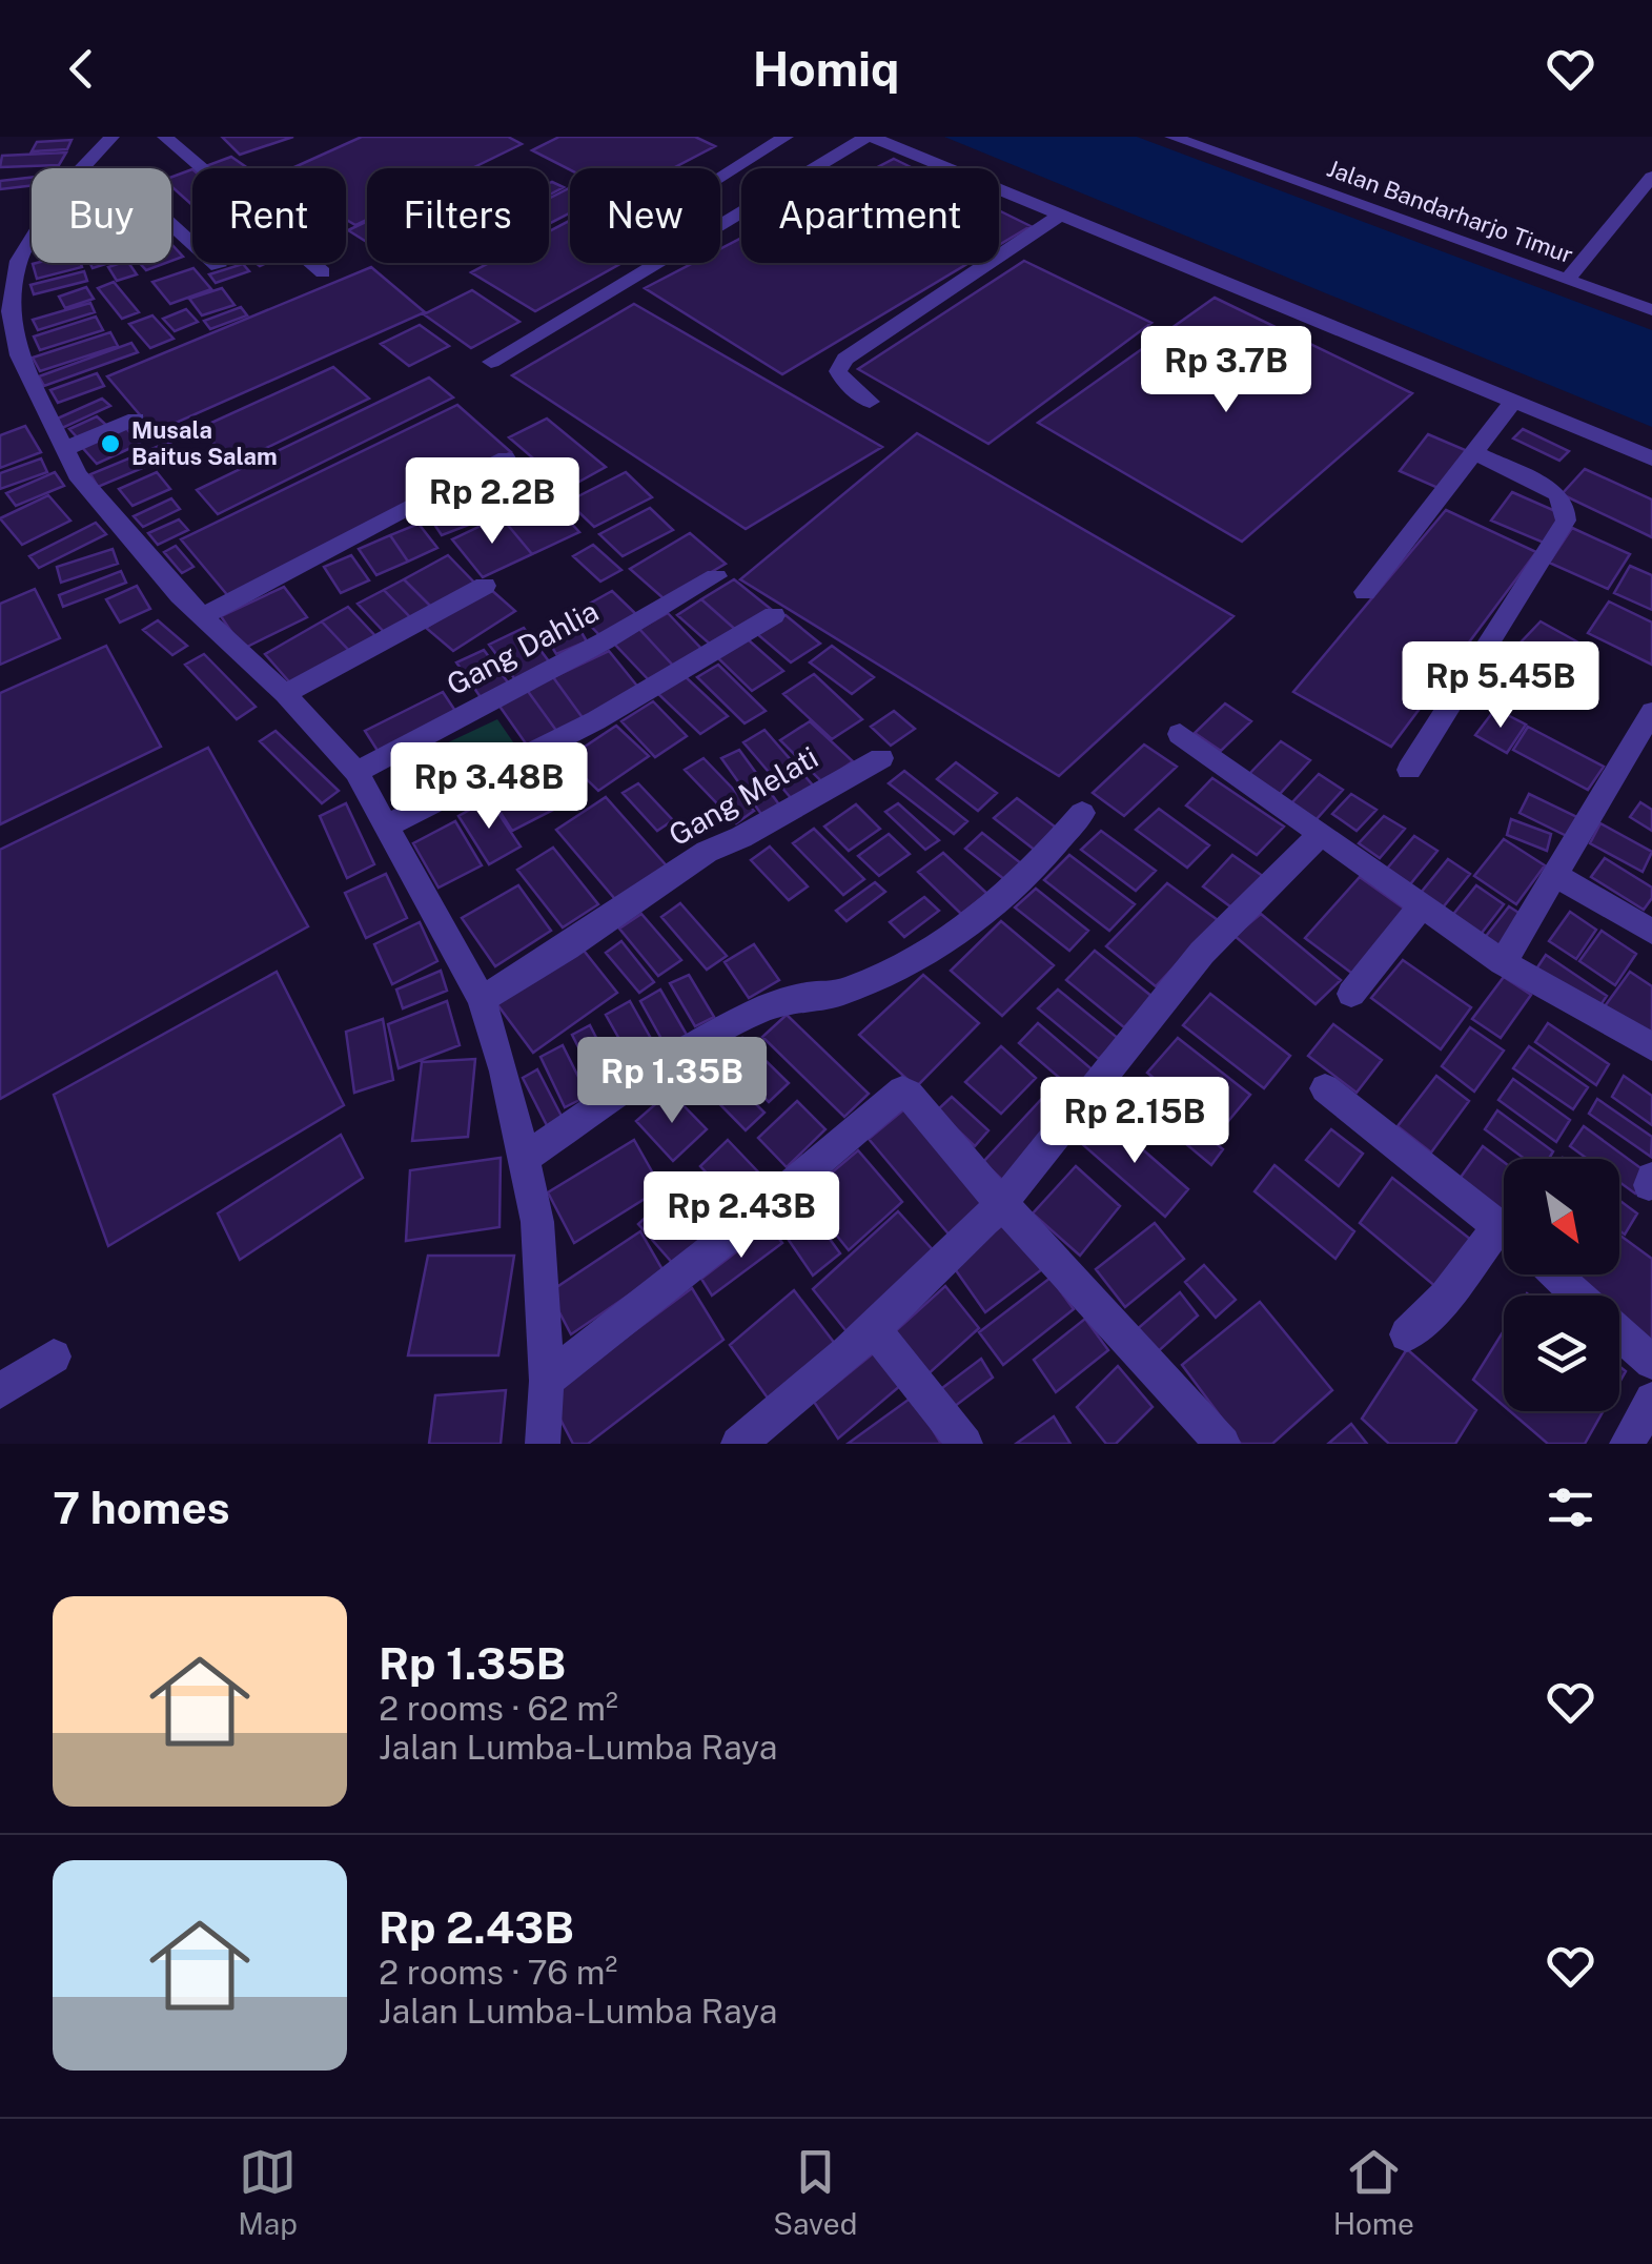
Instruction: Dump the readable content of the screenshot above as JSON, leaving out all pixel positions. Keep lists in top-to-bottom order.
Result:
{
  "streets": {
    "street": ["Jalan Bandarharjo Timur", "Gang Dahlia", "Gang Melati"]
  },
  "places": ["Musala Baitus Salam"],
  "north": "bottom right",
  "page": {
    "header": "Homiq",
    "chip": [
      "Buy",
      "Rent",
      "Filters",
      "New",
      "Apartment"
    ],
    "price": [
      "Rp 3.7B",
      "Rp 2.2B",
      "Rp 5.45B",
      "Rp 3.48B",
      "Rp 1.35B",
      "Rp 2.15B",
      "Rp 2.43B"
    ],
    "heading": "7 homes",
    "list": [
      {
        "name": "Rp 1.35B",
        "note": "2 rooms · 62 m² · Jalan Lumba-Lumba Raya"
      },
      {
        "name": "Rp 2.43B",
        "note": "2 rooms · 76 m² · Jalan Lumba-Lumba Raya"
      }
    ],
    "tabs": ["Map", "Saved", "Home"]
  }
}
